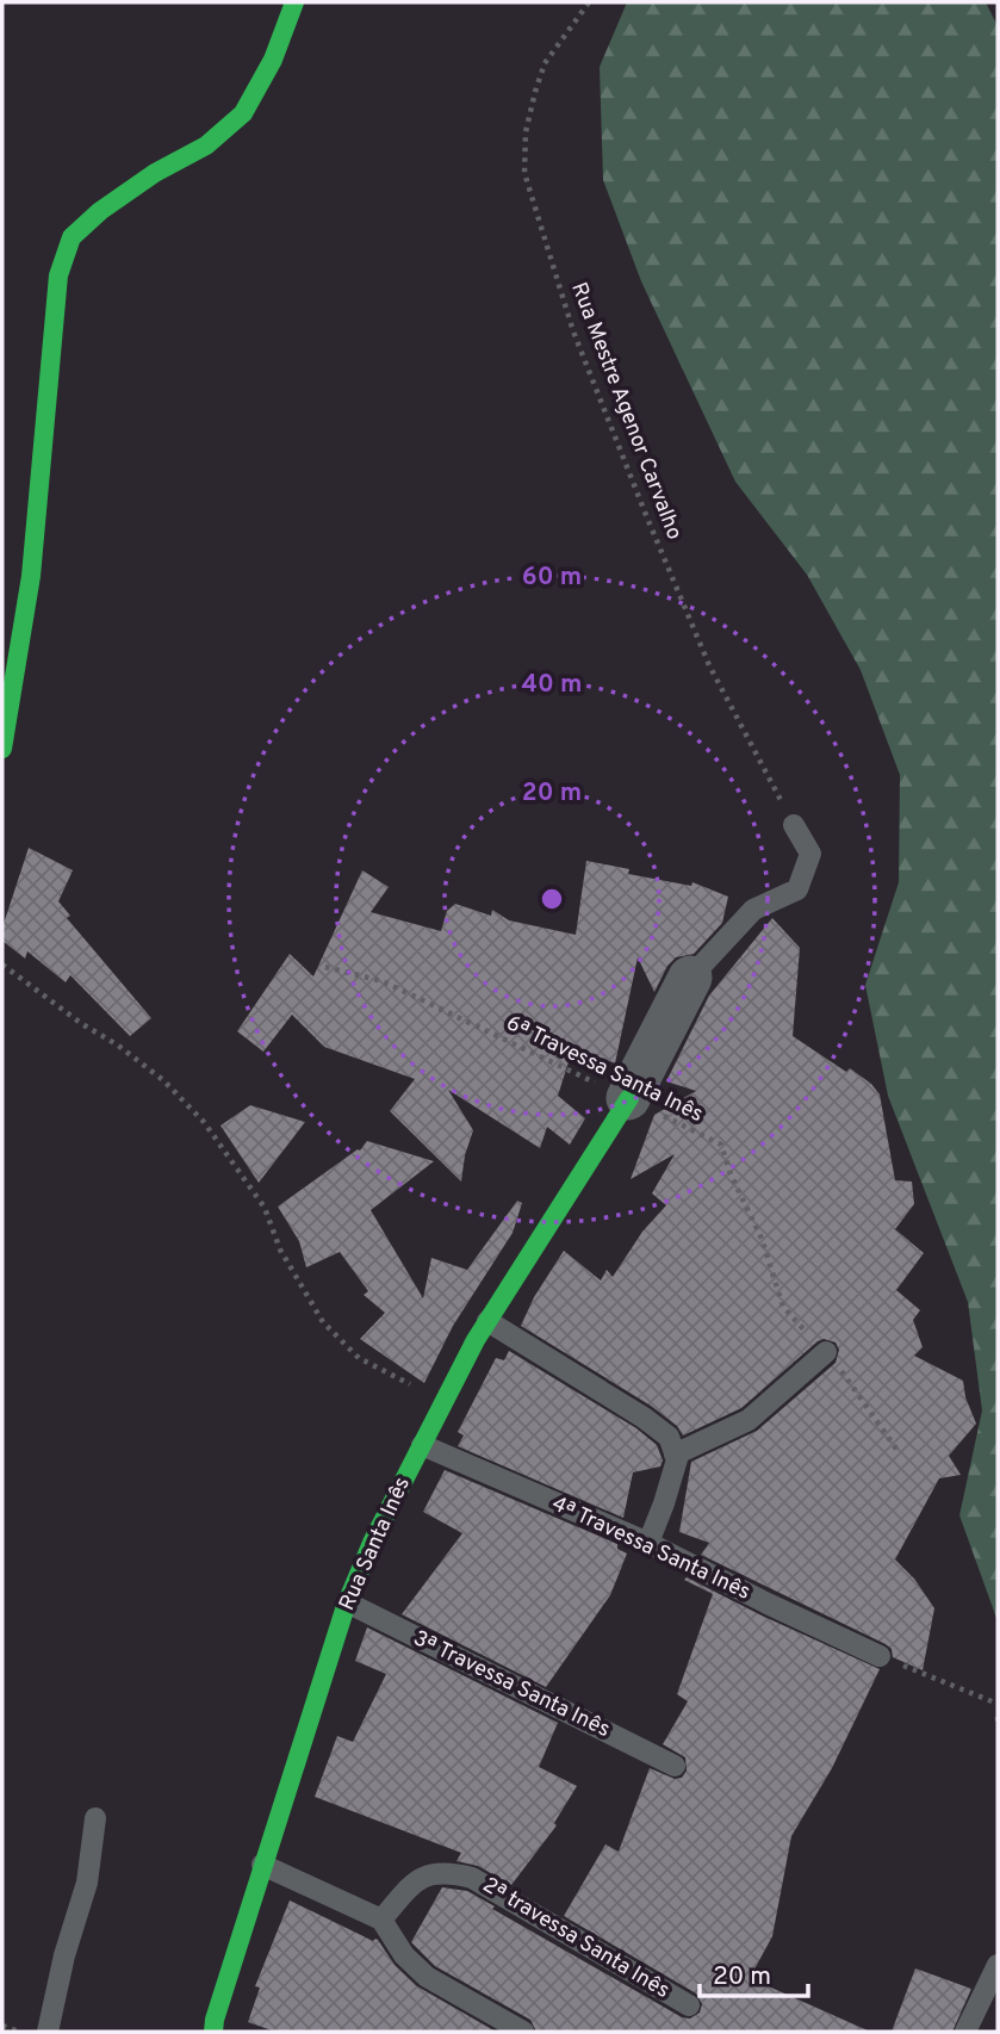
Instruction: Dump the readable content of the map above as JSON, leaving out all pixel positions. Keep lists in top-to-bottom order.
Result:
{
  "streets": {
    "street": ["Rua Santa Inês"],
    "lane": ["4ª Travessa Santa Inês", "3ª Travessa Santa Inês", "2ª travessa Santa Inês"],
    "path": ["Rua Mestre Agenor Carvalho", "6ª Travessa Santa Inês"]
  },
  "crossings": [
    ["6ª Travessa Santa Inês", "Rua Santa Inês"],
    ["Rua Santa Inês", "4ª Travessa Santa Inês"],
    ["Rua Santa Inês", "3ª Travessa Santa Inês"]
  ],
  "scale_bar": "20 m",
  "rings": ["60 m", "40 m", "20 m"]
}
